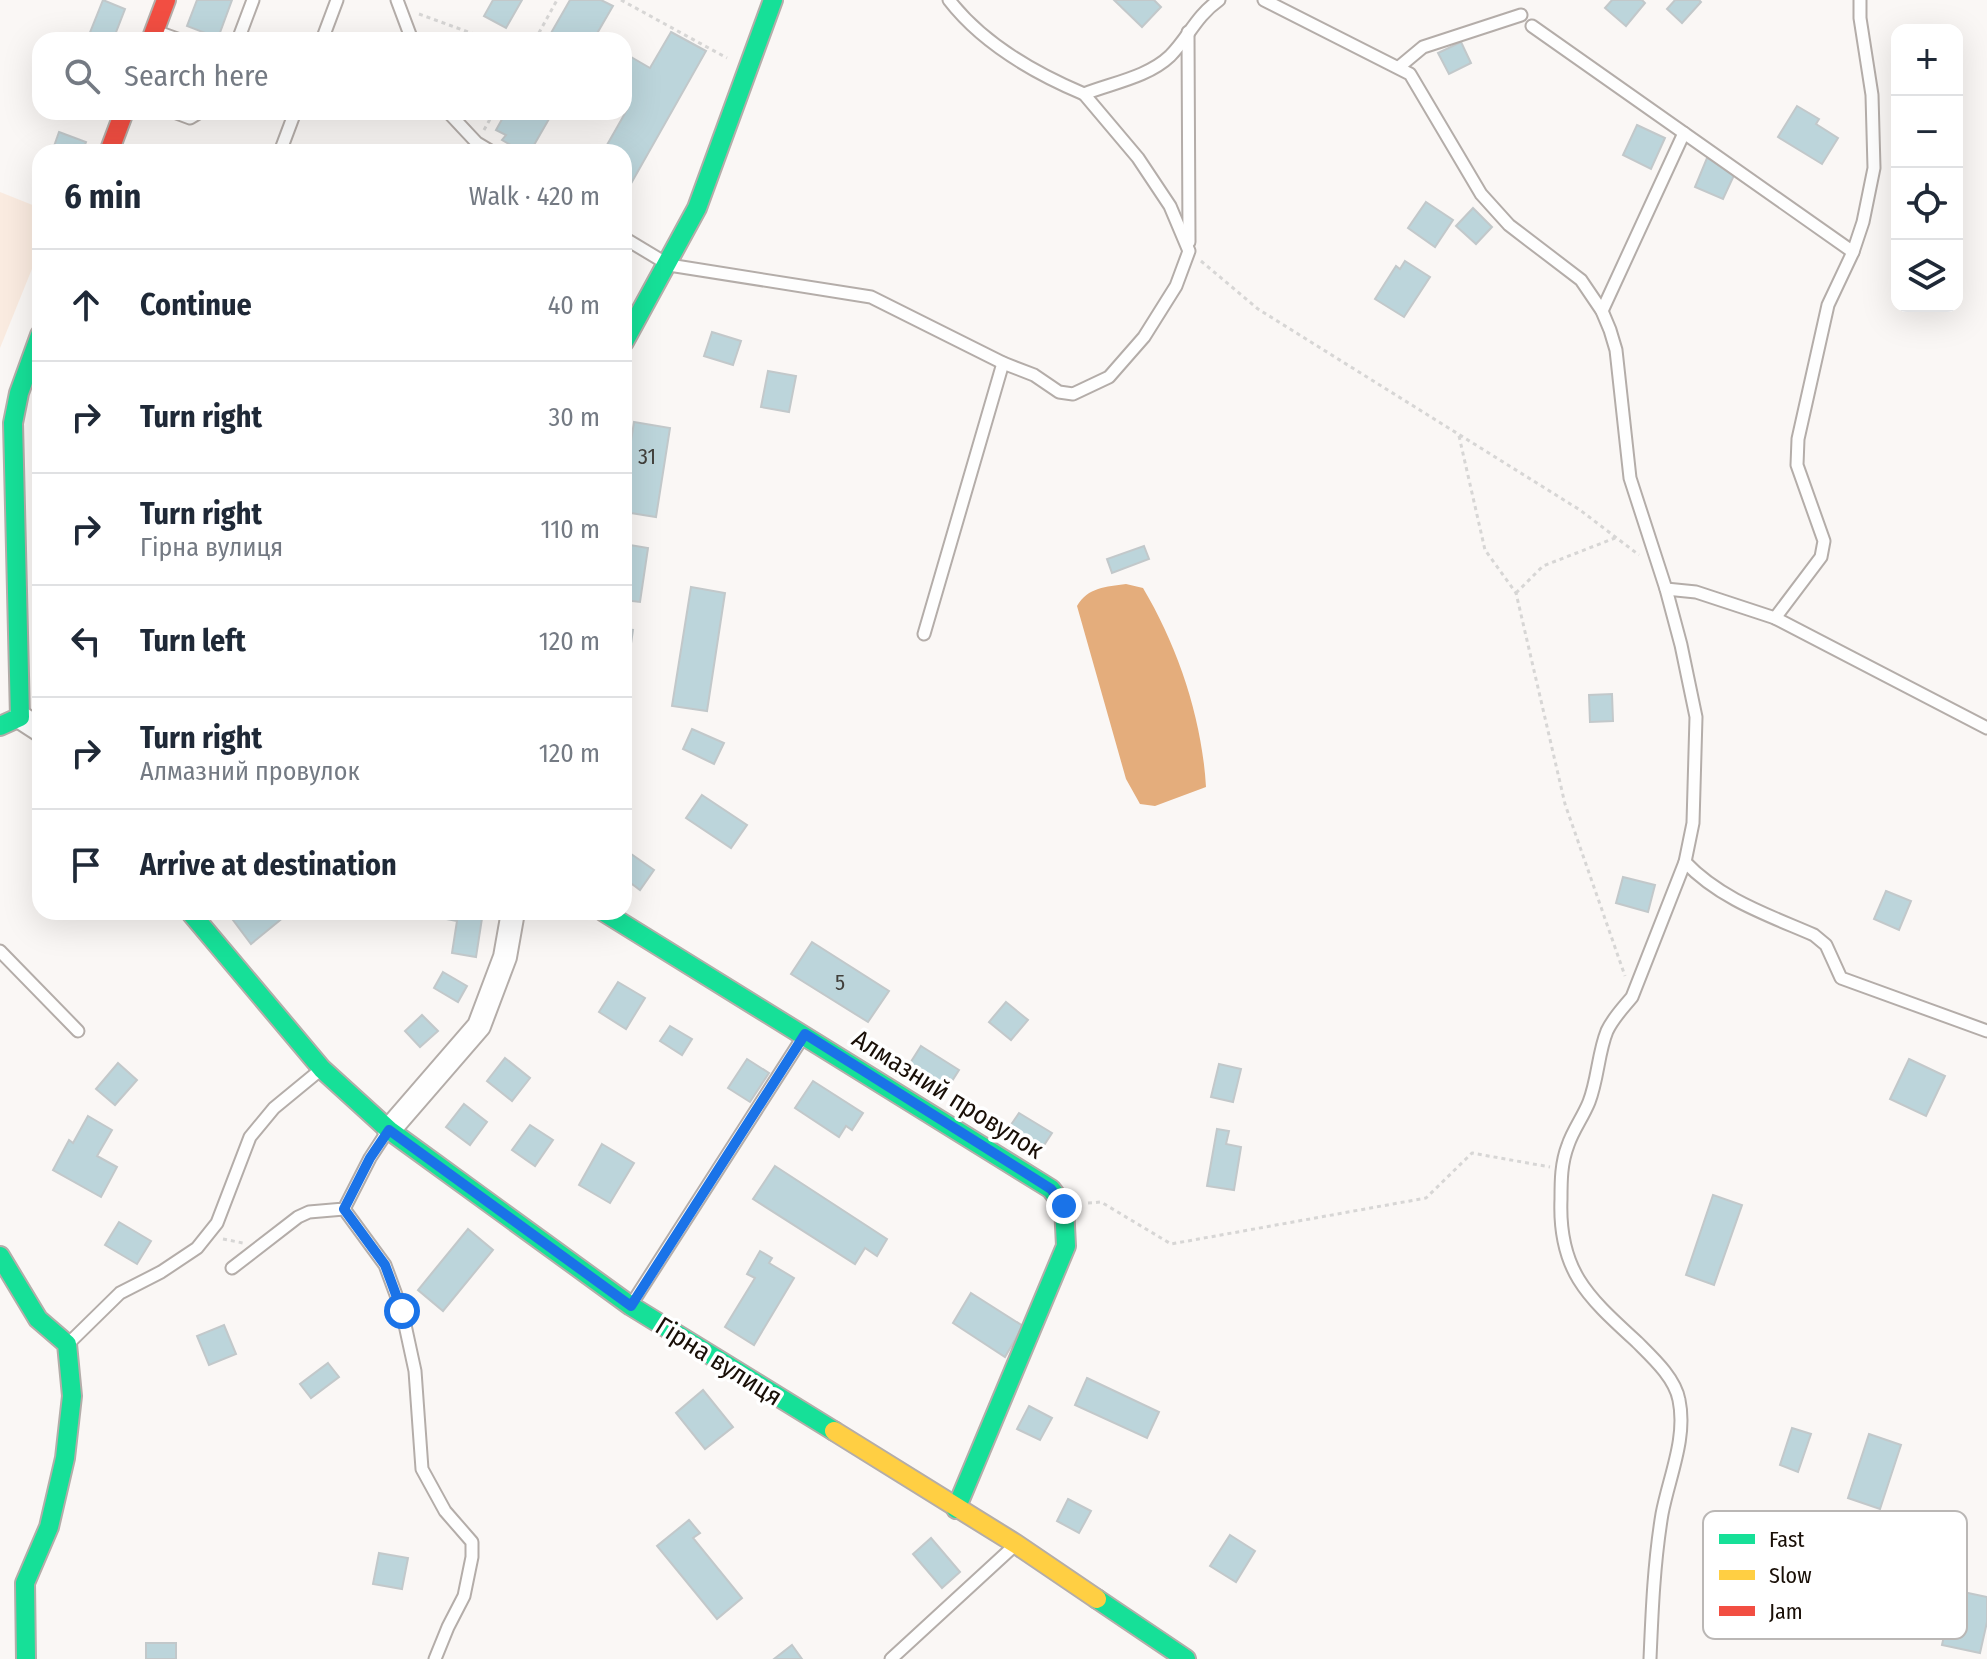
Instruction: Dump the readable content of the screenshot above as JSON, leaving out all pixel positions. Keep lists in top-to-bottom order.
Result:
{
  "streets": {
    "street": ["Алмазний провулок", "Гірна вулиця"]
  },
  "house_numbers": ["31", "5"],
  "legend": ["Fast", "Slow", "Jam"],
  "page": {
    "map_buttons": ["+", "−"],
    "search": "Search here",
    "heading": ["6 min", "Walk · 420 m"],
    "list": [
      ["Continue", "40 m"],
      ["Turn right", "30 m"],
      ["Turn right", "Гірна вулиця", "110 m"],
      ["Turn left", "120 m"],
      ["Turn right", "Алмазний провулок", "120 m"],
      "Arrive at destination"
    ]
  }
}
